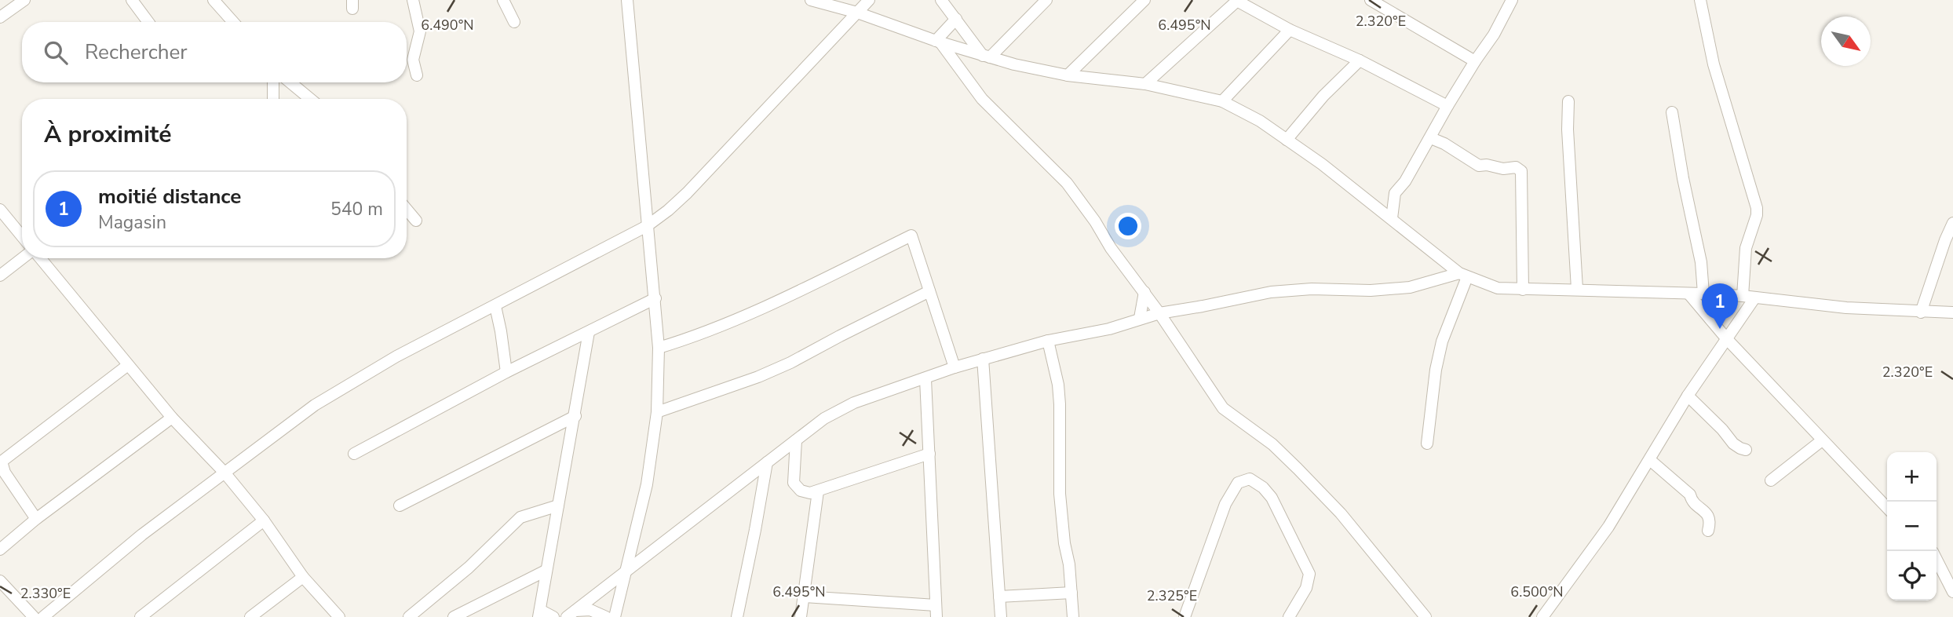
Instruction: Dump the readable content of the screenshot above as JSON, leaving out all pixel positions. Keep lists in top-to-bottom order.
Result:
{
  "north": "bottom right",
  "page": {
    "search": "Rechercher",
    "heading": "À proximité",
    "list": [
      {
        "mark": "1",
        "name": "moitié distance",
        "note": "Magasin",
        "value": "540 m"
      }
    ],
    "pins": "1",
    "map_buttons": ["+", "−"]
  },
  "coordinates": [
    "2.320°E",
    "6.495°N",
    "6.490°N",
    "6.500°N",
    "2.330°E",
    "2.325°E"
  ]
}
